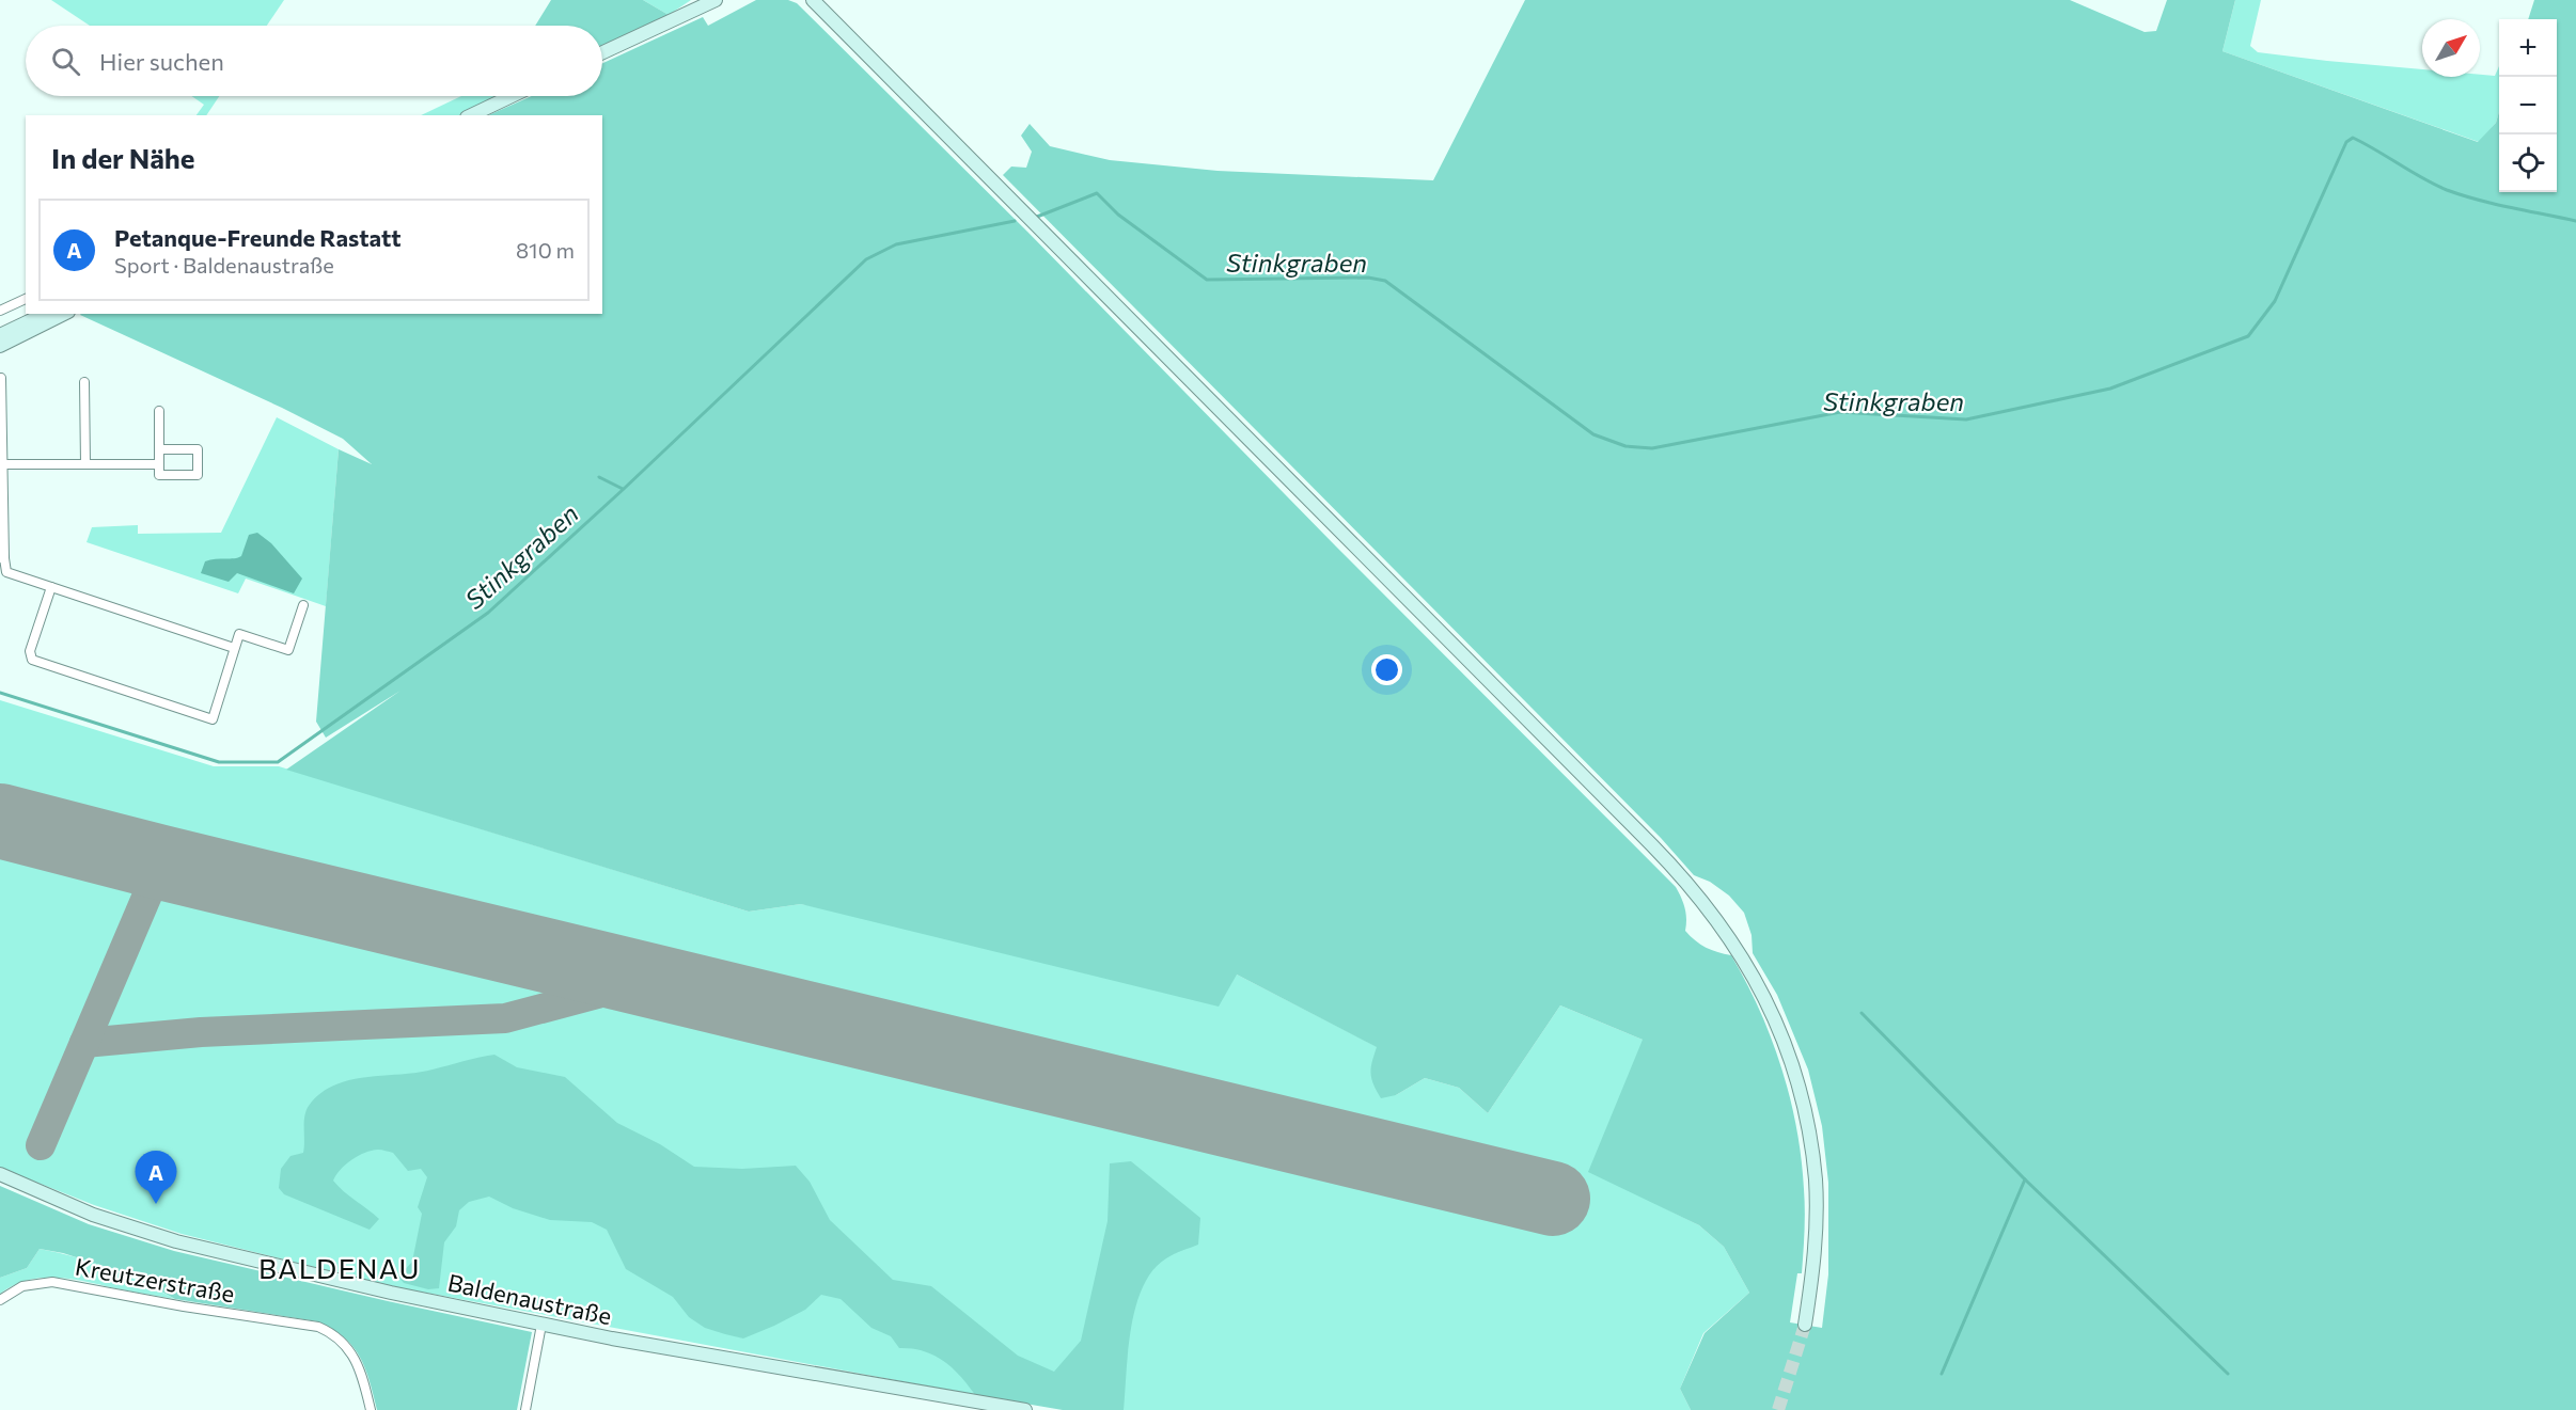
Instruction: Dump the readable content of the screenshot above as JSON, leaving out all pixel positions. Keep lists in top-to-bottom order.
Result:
{
  "streets": {
    "main road": ["Baldenaustraße"],
    "street": ["Kreutzerstraße"]
  },
  "districts": ["BALDENAU"],
  "water": ["Stinkgraben"],
  "north": "top right",
  "page": {
    "map_buttons": ["+", "−"],
    "search": "Hier suchen",
    "heading": "In der Nähe",
    "list": [
      {
        "mark": "A",
        "name": "Petanque-Freunde Rastatt",
        "note": "Sport · Baldenaustraße",
        "value": "810 m"
      }
    ],
    "pins": "A"
  }
}
